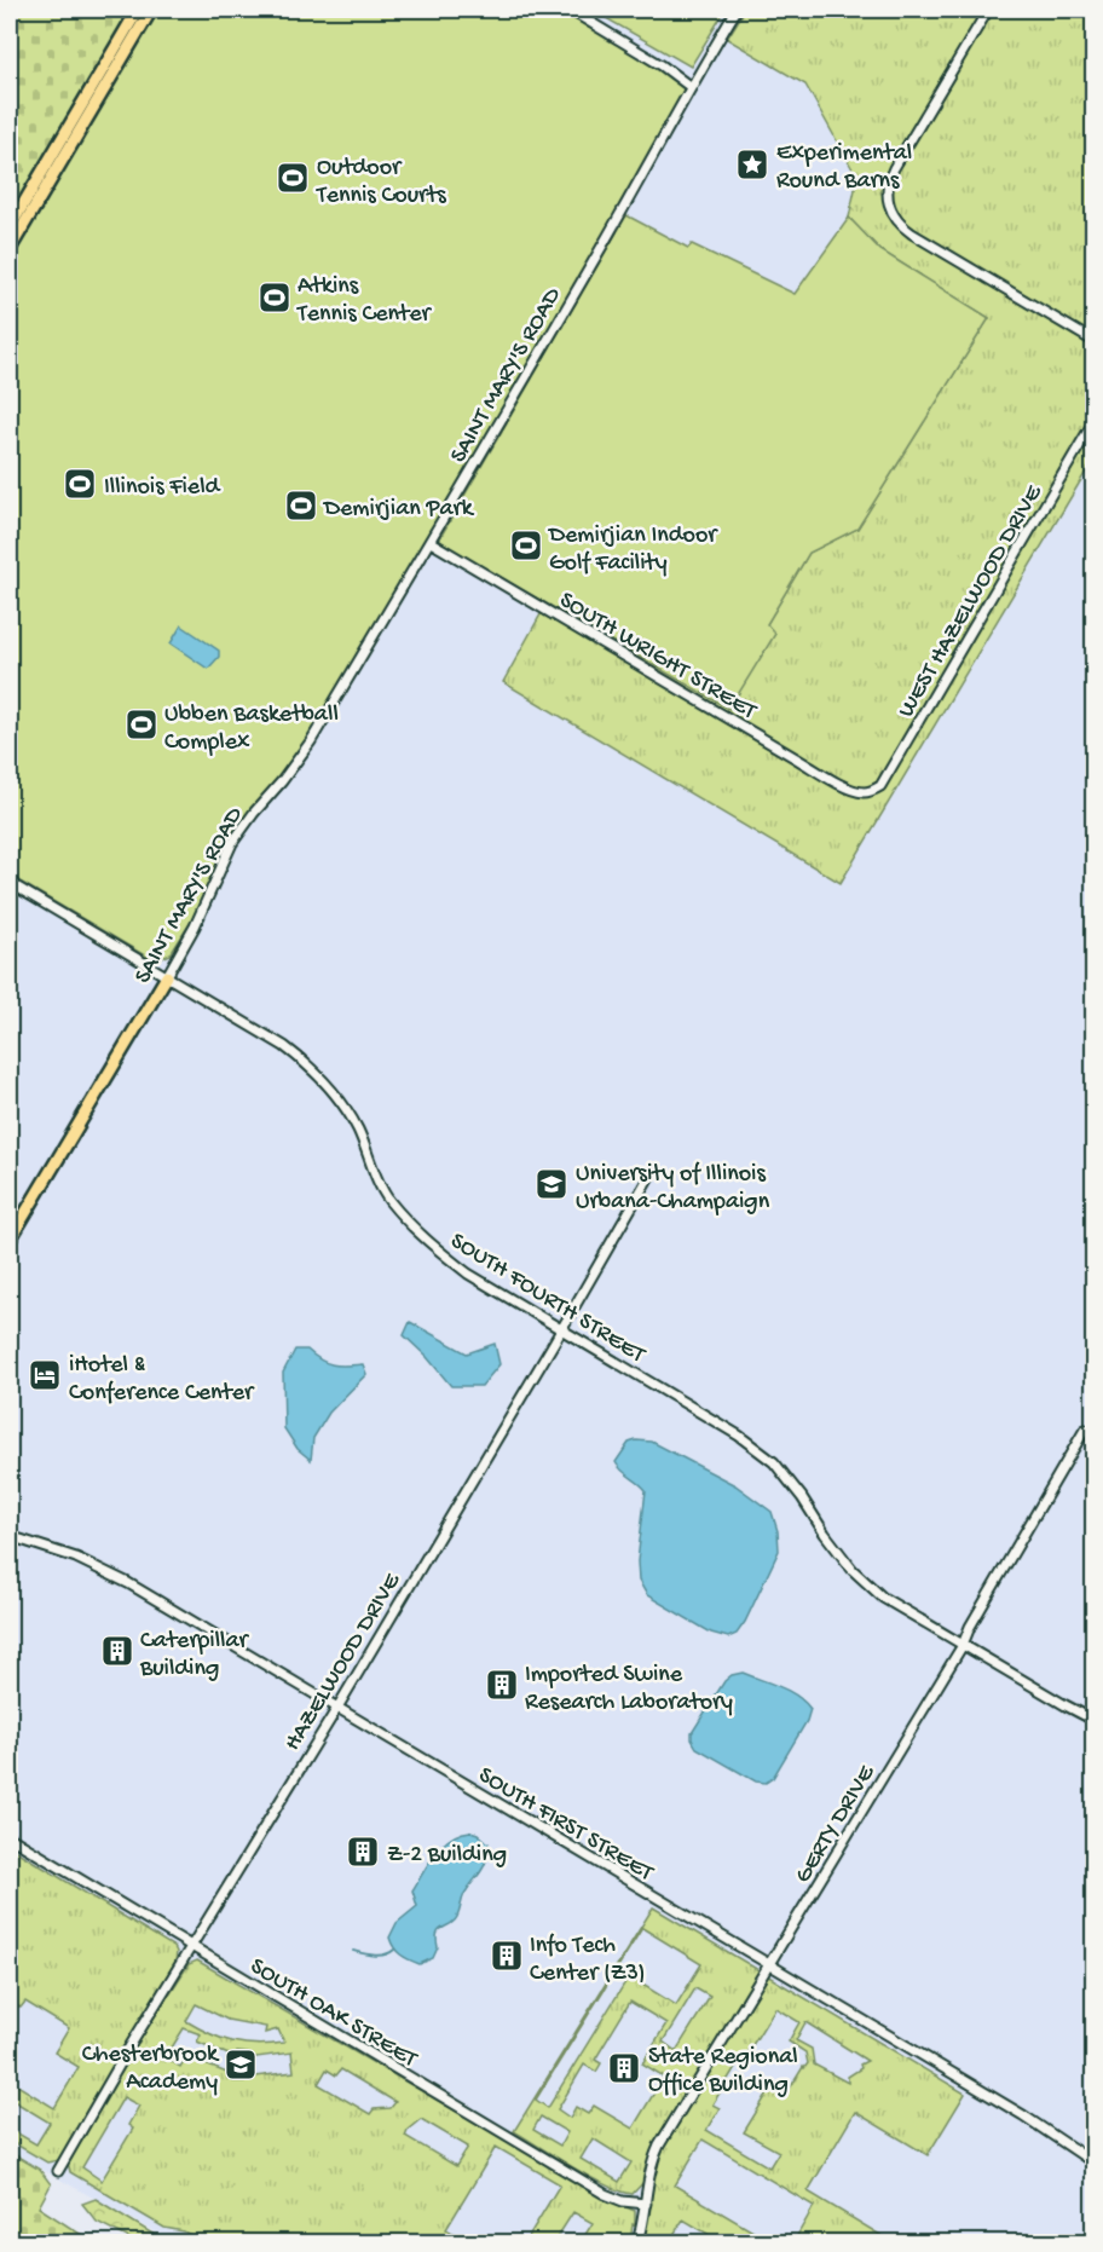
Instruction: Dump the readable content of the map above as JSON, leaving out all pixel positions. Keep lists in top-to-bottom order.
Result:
{
  "streets": {
    "main road": ["SAINT MARY'S ROAD"],
    "street": [
      "WEST HAZELWOOD DRIVE",
      "SOUTH WRIGHT STREET",
      "SOUTH FOURTH STREET",
      "HAZELWOOD DRIVE",
      "SOUTH FIRST STREET",
      "GERTY DRIVE",
      "SOUTH OAK STREET"
    ]
  },
  "crossings": [
    ["SAINT MARY'S ROAD", "SOUTH WRIGHT STREET"],
    ["SAINT MARY'S ROAD", "SOUTH FOURTH STREET"],
    ["WEST HAZELWOOD DRIVE", "SOUTH WRIGHT STREET"],
    ["SOUTH FOURTH STREET", "HAZELWOOD DRIVE"],
    ["SOUTH FOURTH STREET", "GERTY DRIVE"],
    ["HAZELWOOD DRIVE", "SOUTH FIRST STREET"],
    ["HAZELWOOD DRIVE", "SOUTH OAK STREET"],
    ["SOUTH FIRST STREET", "GERTY DRIVE"],
    ["GERTY DRIVE", "SOUTH OAK STREET"]
  ],
  "places": {
    "place": ["Experimental Round Barns"],
    "sports": [
      "Outdoor Tennis Courts",
      "Atkins Tennis Center",
      "Illinois Field",
      "Demirjian Park",
      "Demirjian Indoor Golf Facility",
      "Ubben Basketball Complex"
    ],
    "school or university": ["University of Illinois Urbana-Champaign", "Chesterbrook Academy"],
    "hotel": ["iHotel & Conference Center"],
    "building": [
      "Caterpillar Building",
      "Imported Swine Research Laboratory",
      "Z-2 Building",
      "Info Tech Center (Z3)",
      "State Regional Office Building"
    ]
  }
}
